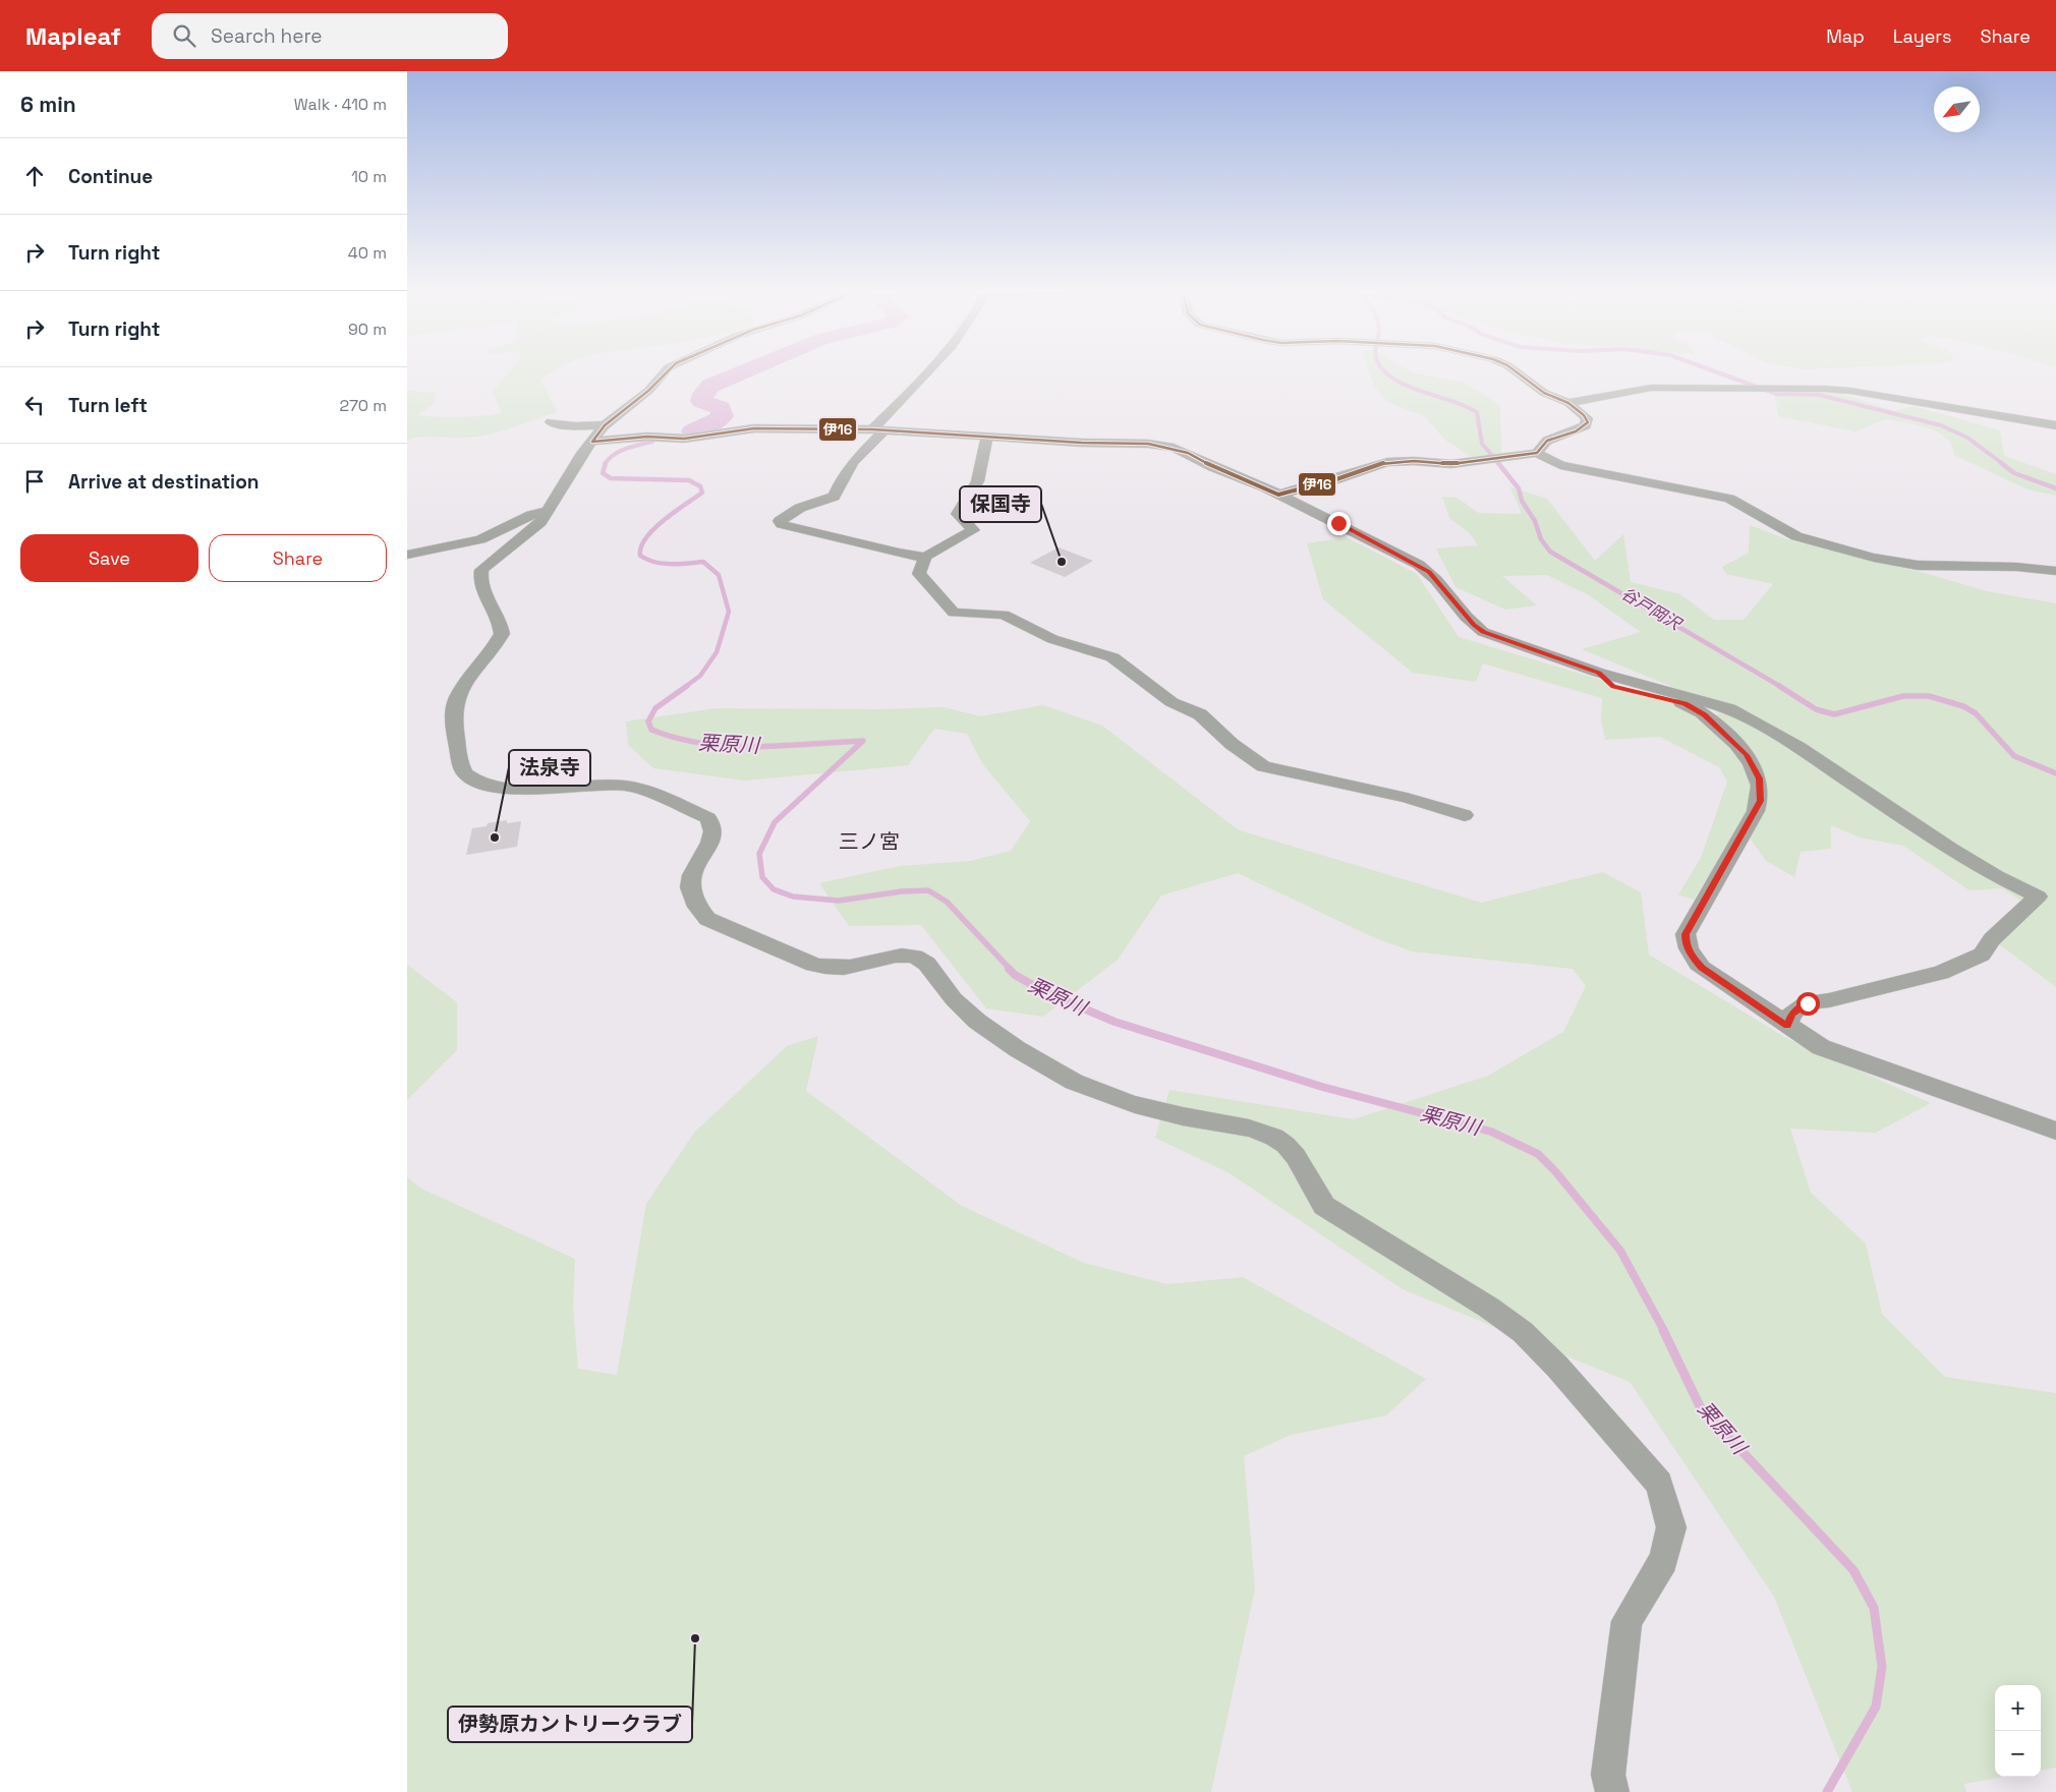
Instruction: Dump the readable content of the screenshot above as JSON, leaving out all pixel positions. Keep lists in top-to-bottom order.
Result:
{
  "districts": ["三ノ宮"],
  "water": ["谷戸岡沢", "栗原川"],
  "places": ["保国寺", "法泉寺", "伊勢原カントリークラブ"],
  "lines": ["transit line 伊16"],
  "north": "bottom left",
  "page": {
    "header": "Mapleaf",
    "search": "Search here",
    "nav": ["Map", "Layers", "Share"],
    "heading": ["6 min", "Walk · 410 m"],
    "list": [
      ["Continue", "10 m"],
      ["Turn right", "40 m"],
      ["Turn right", "90 m"],
      ["Turn left", "270 m"],
      "Arrive at destination"
    ],
    "buttons": ["Save", "Share"],
    "map_buttons": ["+", "−"]
  }
}
